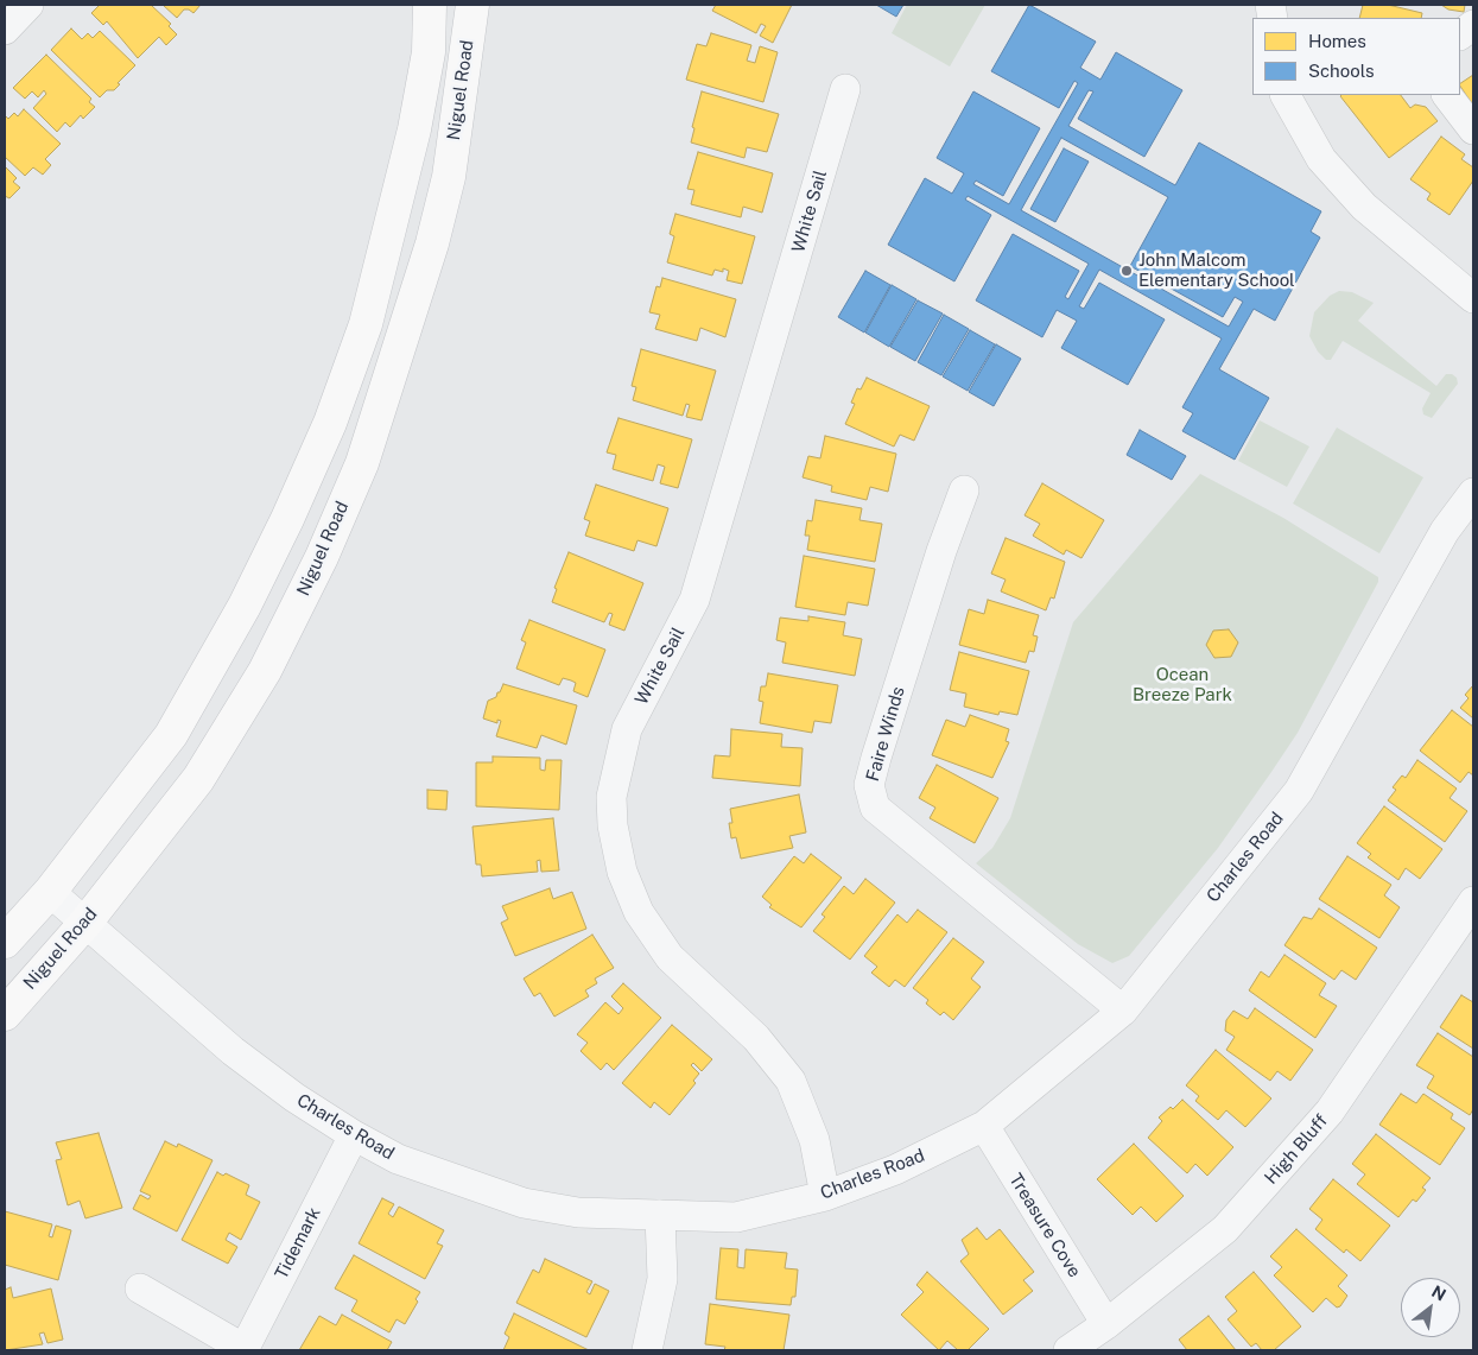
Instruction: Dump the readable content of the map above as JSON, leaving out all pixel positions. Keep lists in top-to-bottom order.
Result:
{
  "streets": {
    "main road": ["Niguel Road"],
    "street": [
      "White Sail",
      "Faire Winds",
      "Charles Road",
      "High Bluff",
      "Treasure Cove",
      "Tidemark"
    ]
  },
  "crossings": [
    ["Niguel Road", "Charles Road"],
    ["White Sail", "Charles Road"],
    ["Faire Winds", "Charles Road"],
    ["Charles Road", "Treasure Cove"],
    ["Charles Road", "Tidemark"],
    ["High Bluff", "Treasure Cove"]
  ],
  "parks": ["Ocean Breeze Park"],
  "places": ["John Malcom Elementary School"],
  "legend": ["Homes", "Schools"],
  "north": "top right"
}
